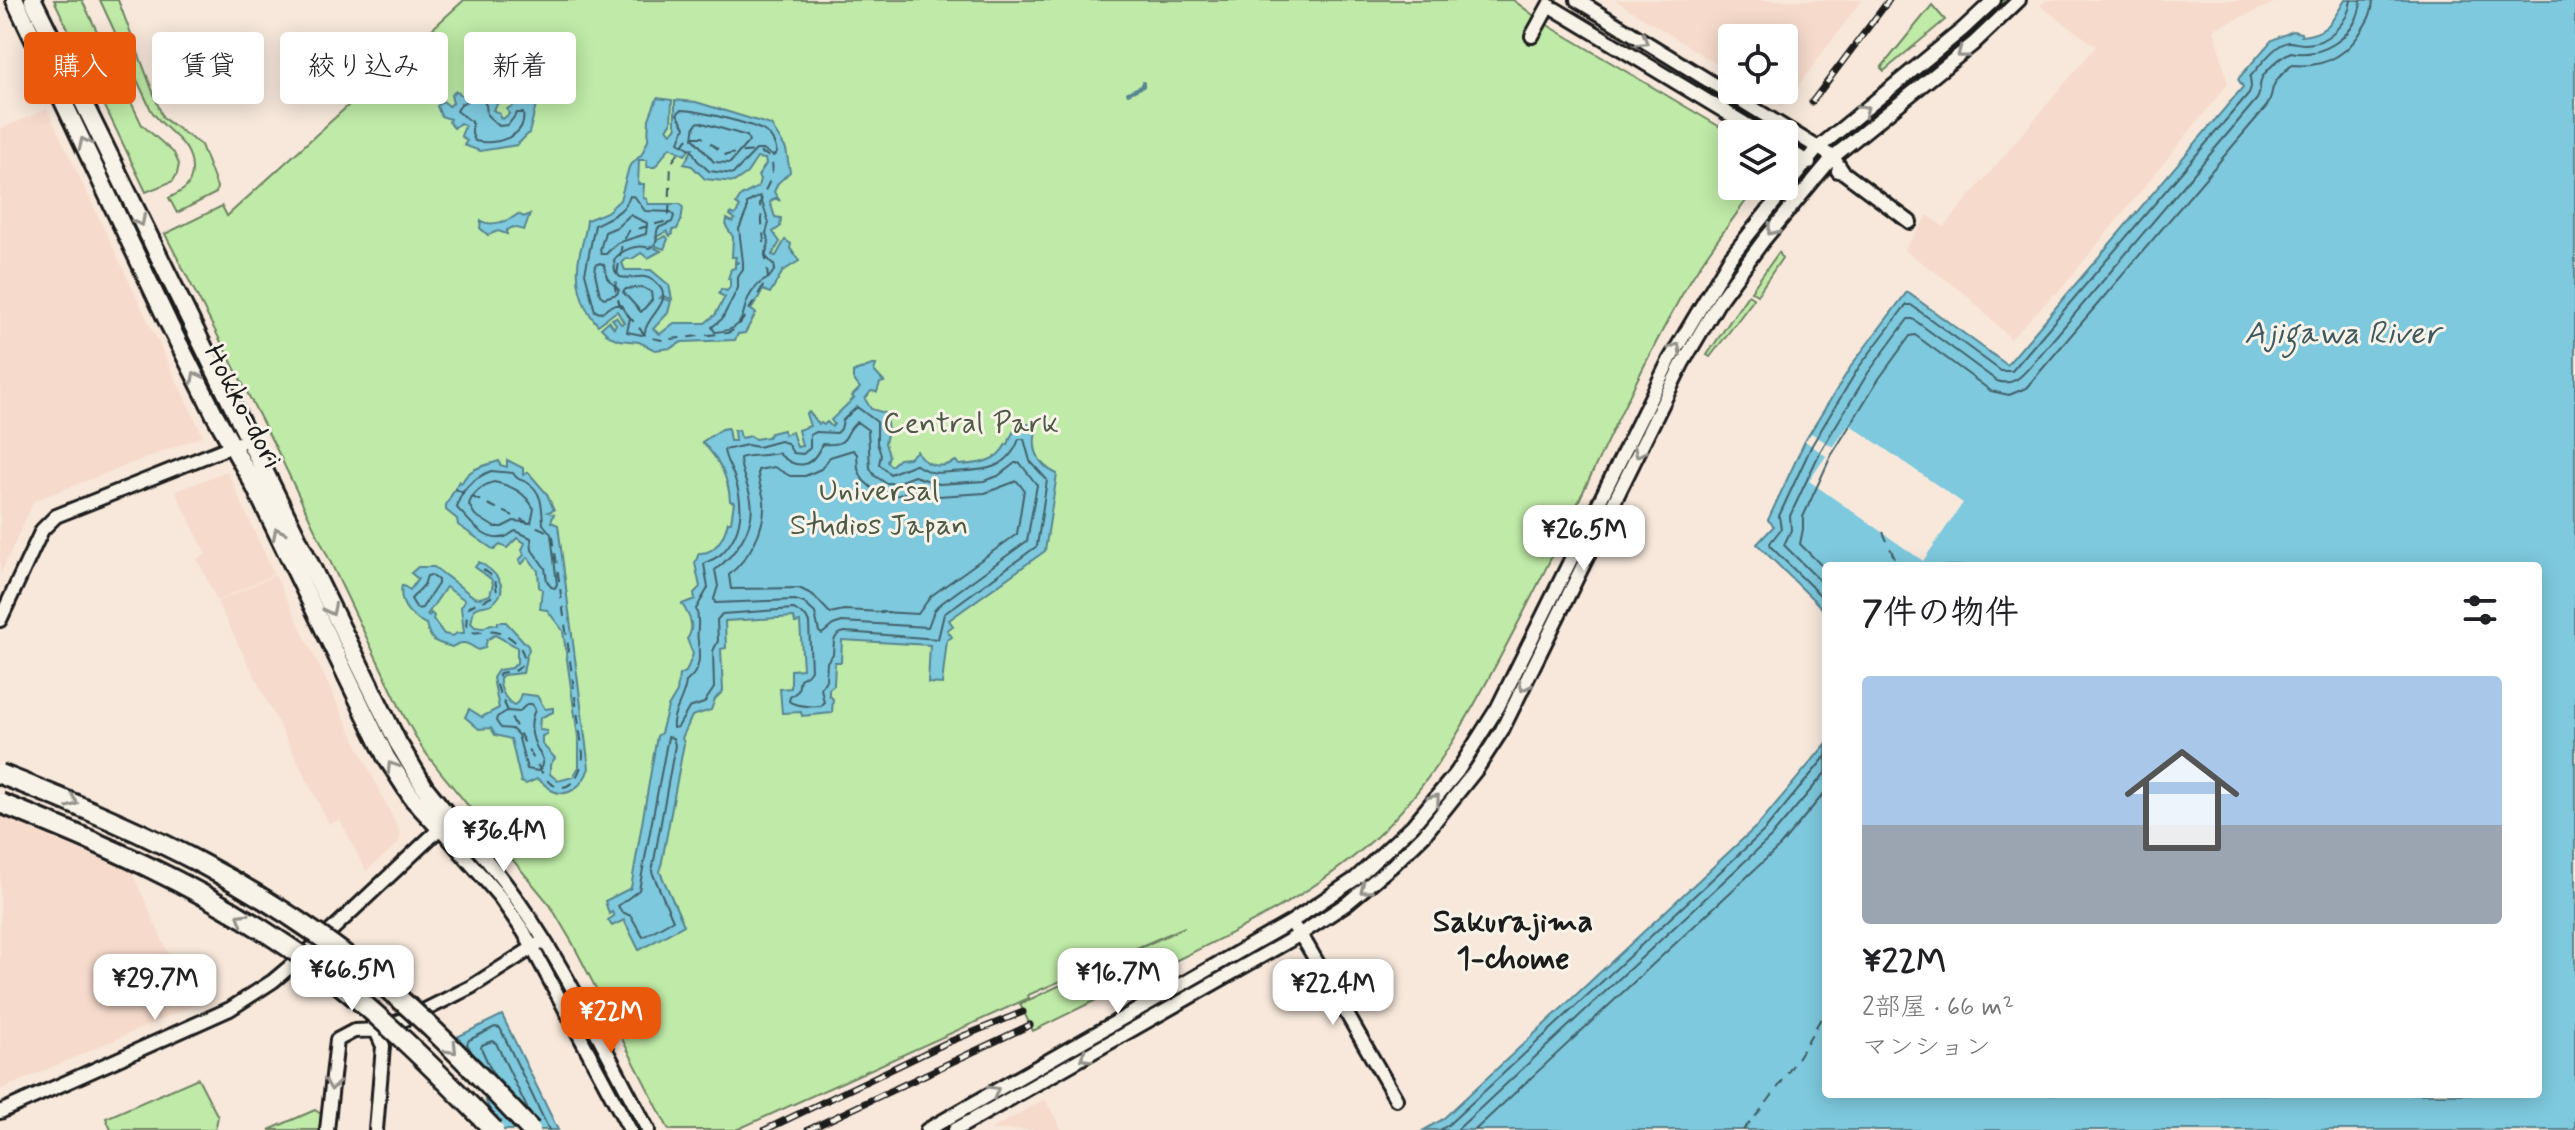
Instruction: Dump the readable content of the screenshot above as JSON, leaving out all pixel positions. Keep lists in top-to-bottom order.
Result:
{
  "streets": {
    "main road": ["Hokko-dori"]
  },
  "districts": ["Sakurajima 1-chome"],
  "water": ["Ajigawa River"],
  "parks": ["Central Park", "Universal Studios Japan"],
  "page": {
    "chip": [
      "購入",
      "賃貸",
      "絞り込み",
      "新着"
    ],
    "price": [
      "¥26.5M",
      "¥36.4M",
      "¥66.5M",
      "¥16.7M",
      "¥29.7M",
      "¥22.4M",
      "¥22M"
    ],
    "heading": "7件の物件",
    "list": [
      {
        "name": "¥22M",
        "note": "2部屋 · 66 m² · マンション"
      }
    ]
  }
}
